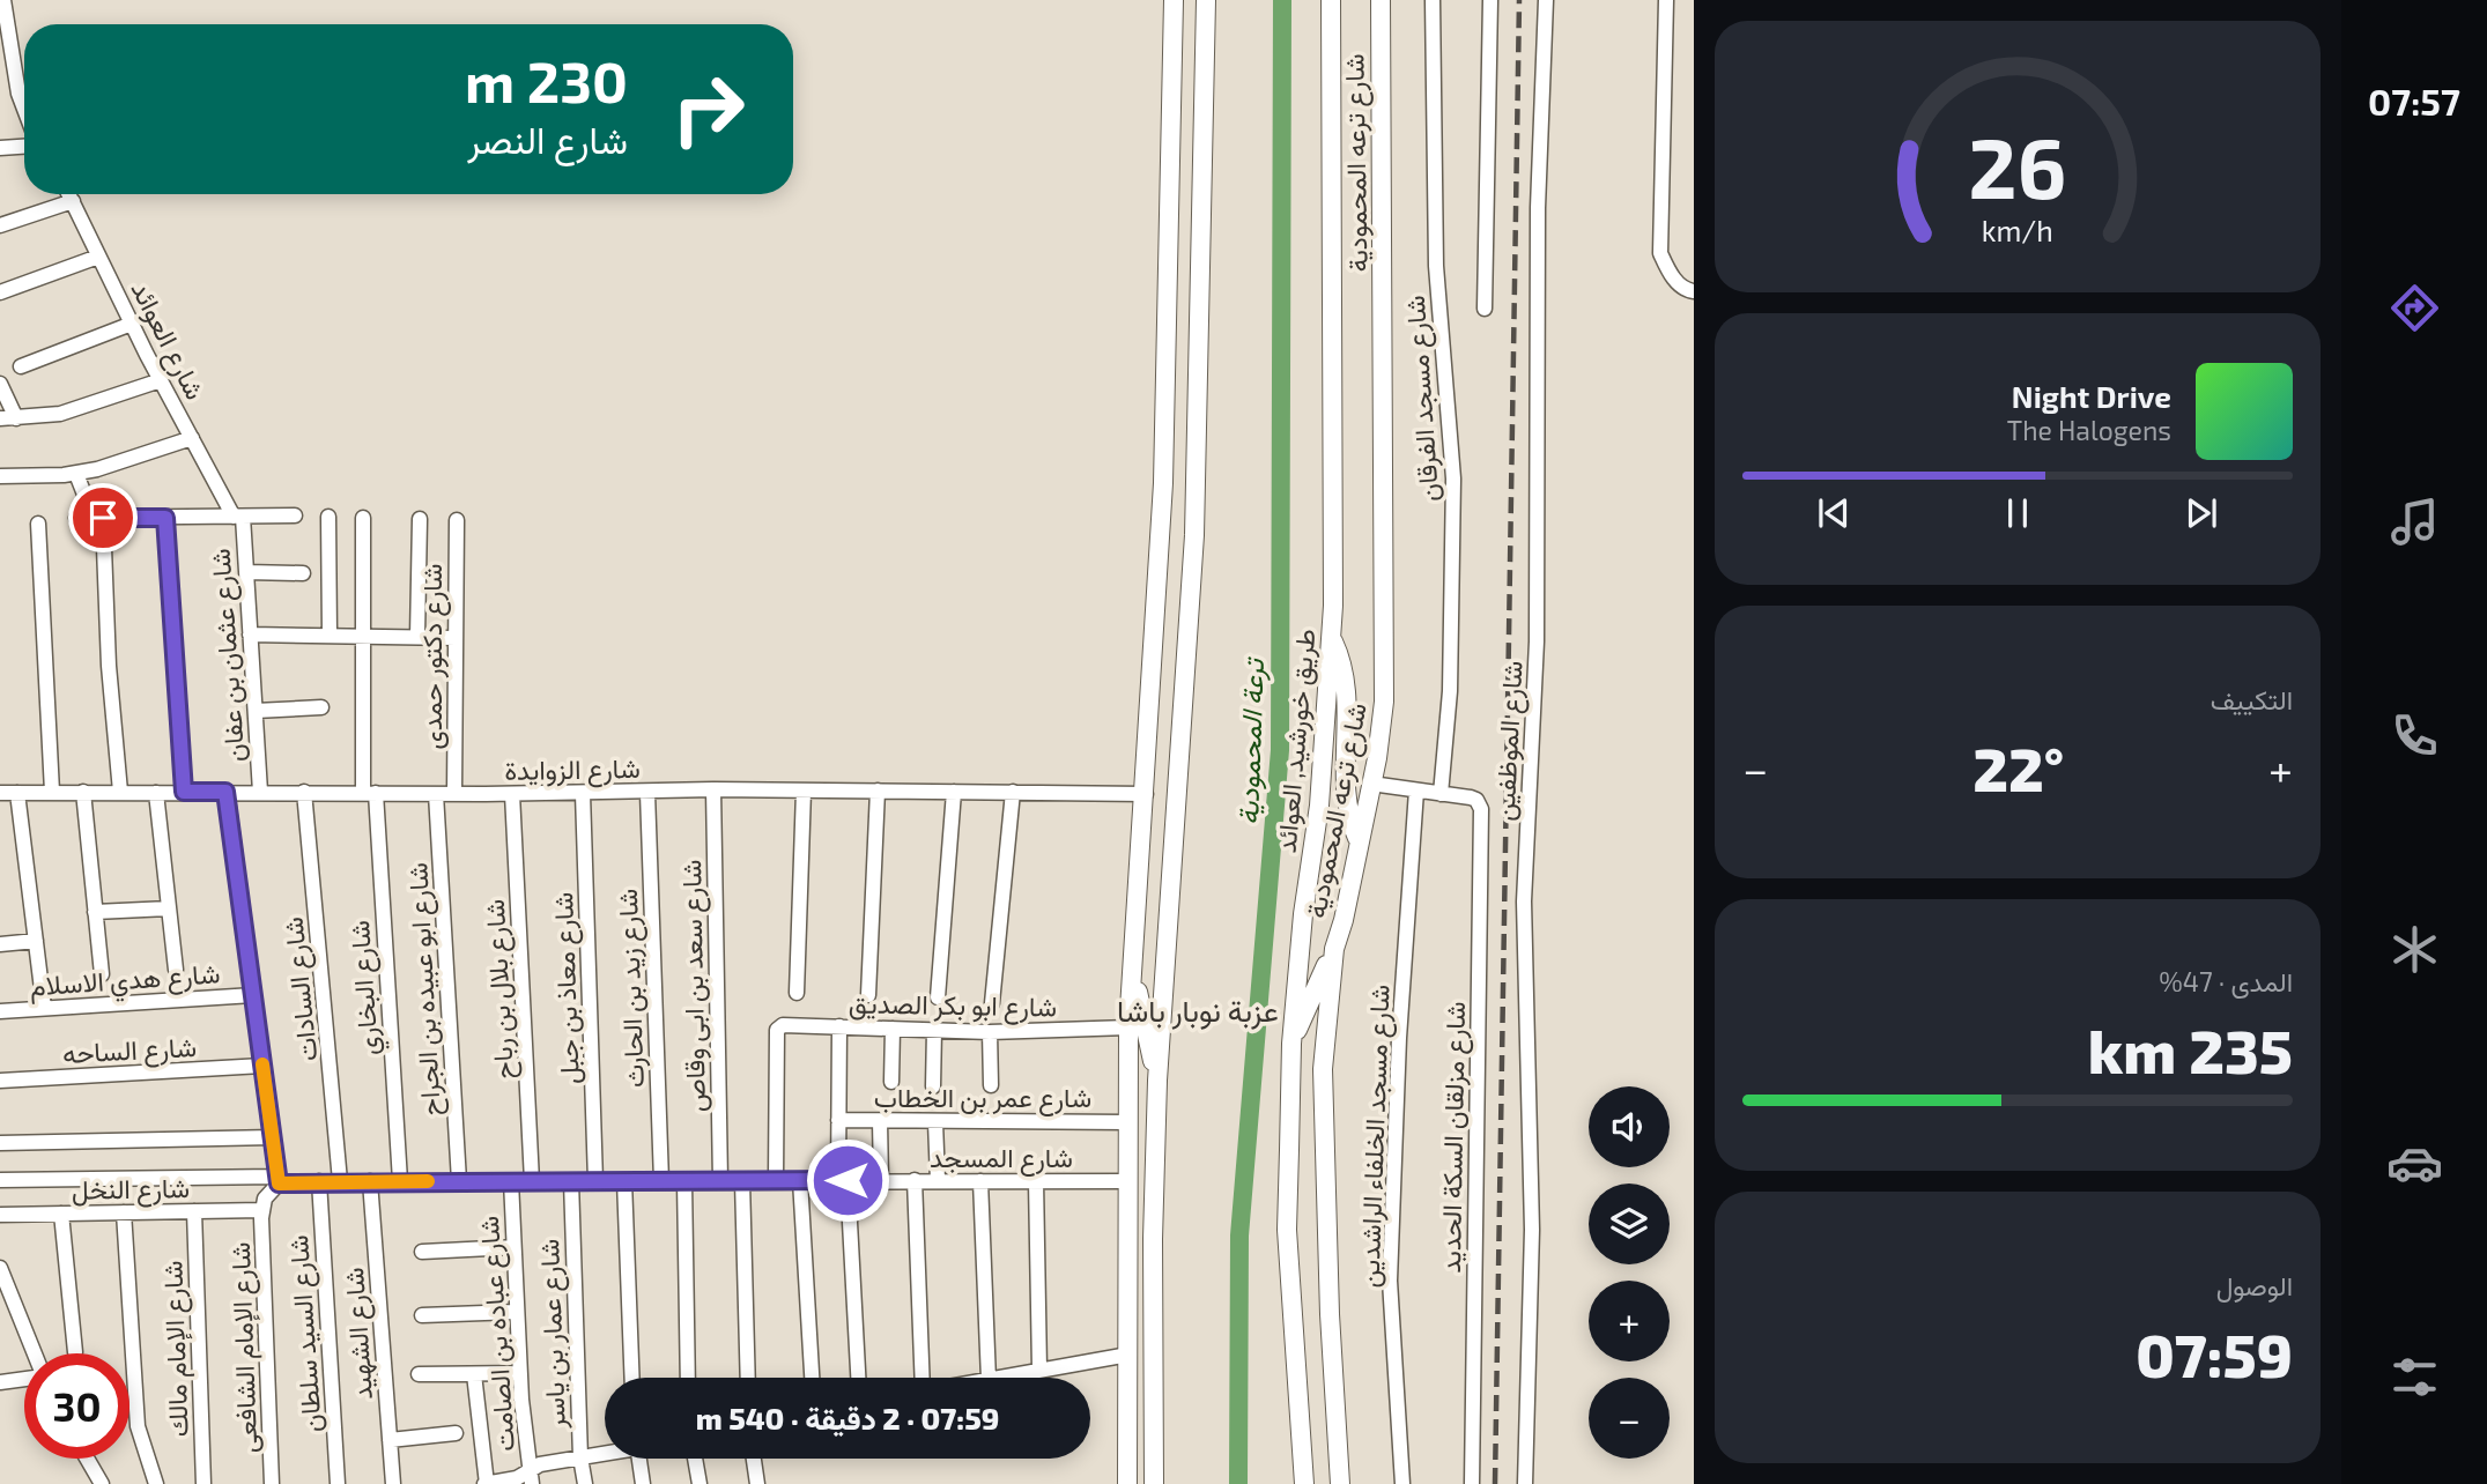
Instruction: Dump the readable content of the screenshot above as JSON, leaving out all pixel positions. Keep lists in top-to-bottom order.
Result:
{
  "streets": {
    "main road": ["شارع ترعه المحمودية", "طريق خورشيد, العوائد"],
    "street": [
      "شارع العوائد",
      "شارع مسجد الفرقان",
      "شارع عثمان بن عفان",
      "شارع دكتور حمدى",
      "شارع الموظفين",
      "شارع الزوايدة",
      "شارع هدي الاسلام",
      "شارع سعد بن ابى وقاص",
      "شارع البخاري",
      "شارع معاذ بن جبل",
      "شارع زيد بن الحارث",
      "شارع السادات",
      "شارع ابو عبيده بن الجراح",
      "شارع بلال بن رباح",
      "شارع ابو بكر الصديق",
      "شارع الساحه",
      "شارع عمر بن الخطاب",
      "شارع مسجد الخلفاء الراشدين",
      "شارع مزلقان السكة الحديد",
      "شارع المسجد",
      "شارع النخل",
      "شارع السيد سلطان",
      "شارع الشهيد",
      "شارع عباده بن الصامت",
      "شارع عمار بن ياسر",
      "شارع الإمام الشافعى",
      "شارع الإمام مالك"
    ]
  },
  "crossings": [
    ["شارع العوائد", "شارع عثمان بن عفان"],
    ["شارع مسجد الفرقان", "شارع مزلقان السكة الحديد"],
    ["شارع عثمان بن عفان", "شارع الزوايدة"],
    ["شارع دكتور حمدى", "شارع الزوايدة"],
    ["شارع الزوايدة", "شارع سعد بن ابى وقاص"],
    ["شارع الزوايدة", "شارع البخاري"],
    ["شارع الزوايدة", "شارع معاذ بن جبل"],
    ["شارع الزوايدة", "شارع زيد بن الحارث"],
    ["شارع الزوايدة", "شارع السادات"],
    ["شارع الزوايدة", "شارع ابو عبيده بن الجراح"],
    ["شارع الزوايدة", "شارع بلال بن رباح"],
    ["شارع سعد بن ابى وقاص", "شارع المسجد"],
    ["شارع البخاري", "شارع المسجد"],
    ["شارع معاذ بن جبل", "شارع المسجد"],
    ["شارع زيد بن الحارث", "شارع المسجد"],
    ["شارع السادات", "شارع المسجد"],
    ["شارع ابو عبيده بن الجراح", "شارع المسجد"],
    ["شارع بلال بن رباح", "شارع المسجد"],
    ["شارع ابو بكر الصديق", "شارع المسجد"],
    ["شارع المسجد", "شارع السيد سلطان"],
    ["شارع المسجد", "شارع الشهيد"],
    ["شارع المسجد", "شارع عباده بن الصامت"],
    ["شارع المسجد", "شارع عمار بن ياسر"],
    ["شارع النخل", "شارع الإمام الشافعى"],
    ["شارع النخل", "شارع الإمام مالك"]
  ],
  "districts": ["عزبة نوبار باشا"],
  "water": ["ترعة المحمودية"],
  "page": {
    "tabs": "07:57",
    "turn": ["230 m", "شارع النصر"],
    "song": ["Night Drive", "The Halogens"],
    "tile": [
      "التكييف",
      ["المدى · 47%", "235 km"],
      ["الوصول", "07:59"]
    ],
    "heat": ["−", "22°", "+"],
    "map_buttons": ["+", "−"],
    "limit": "30",
    "trip": "07:59 · 2 دقيقة · 540 m",
    "gauge": ["26", "km/h"]
  }
}
